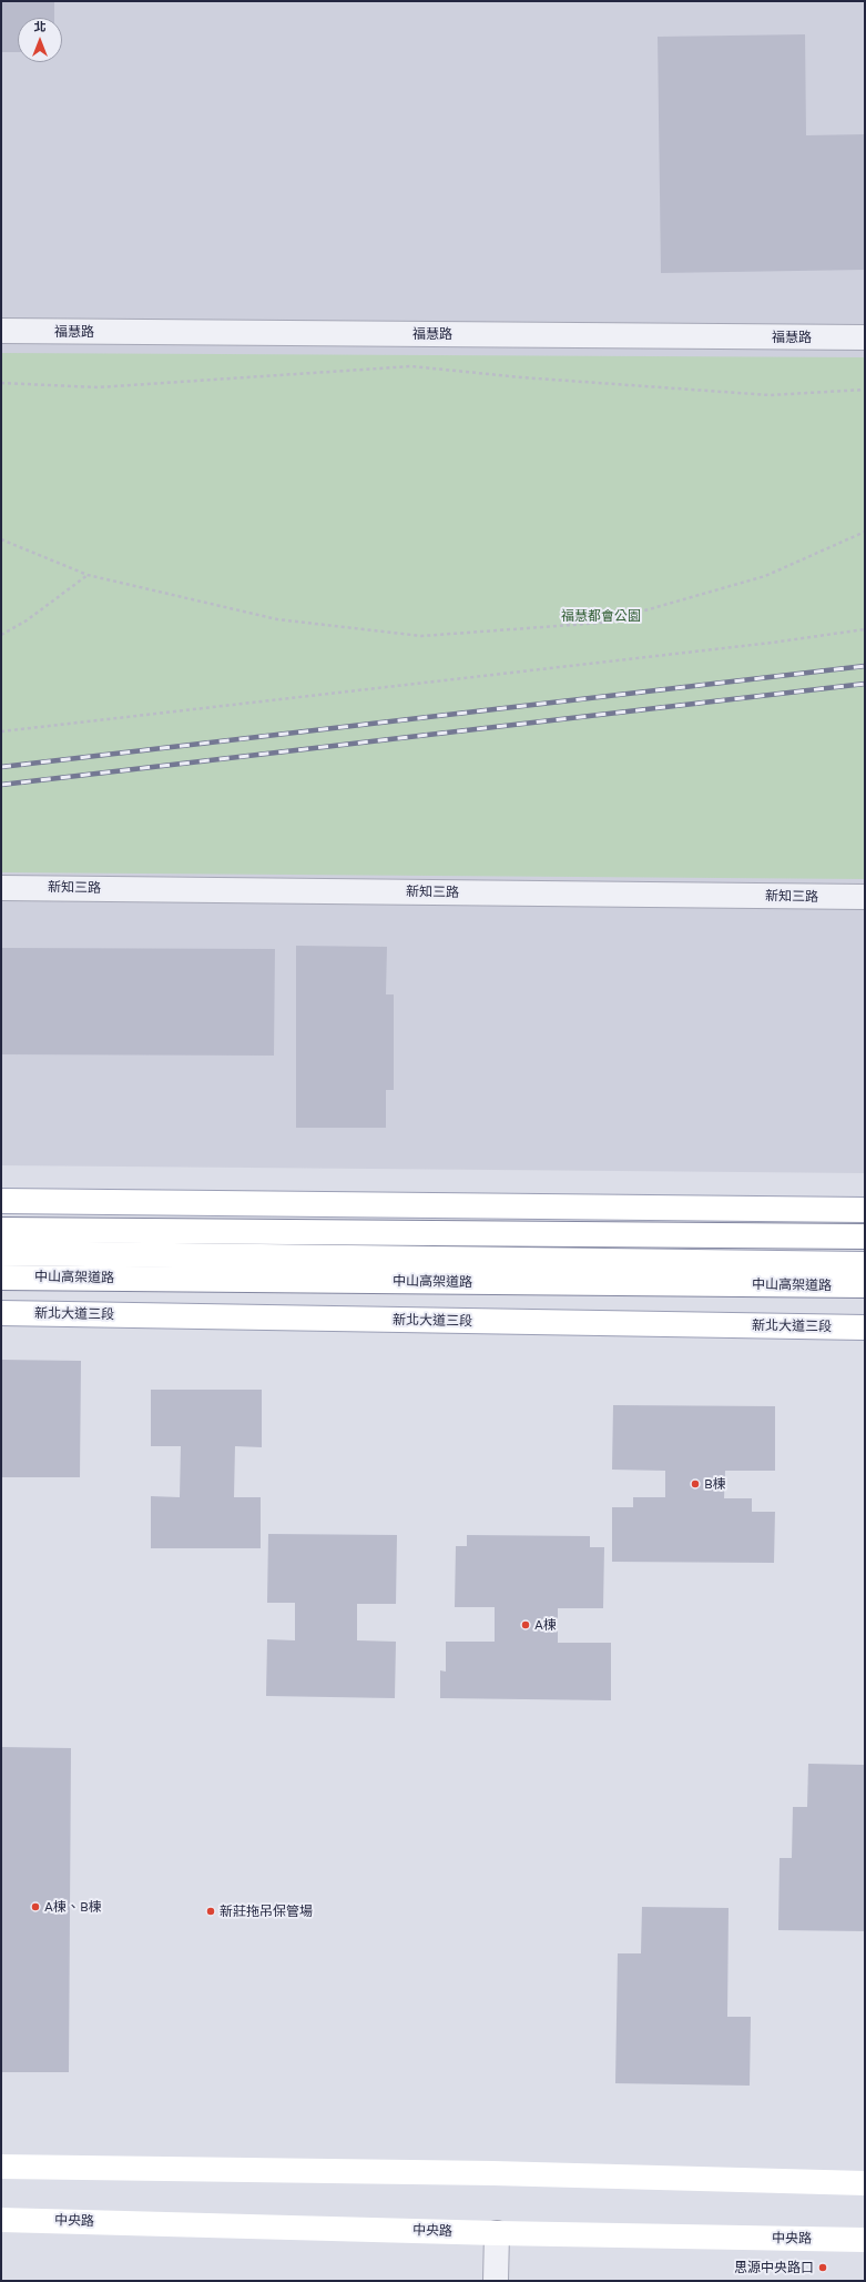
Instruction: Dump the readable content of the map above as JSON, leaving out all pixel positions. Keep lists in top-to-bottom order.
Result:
{
  "streets": {
    "main road": ["中山高架道路", "新北大道三段", "中央路"],
    "street": ["福慧路", "新知三路"]
  },
  "parks": ["福慧都會公園"],
  "places": [
    "B棟",
    "A棟",
    "A棟、B棟",
    "新莊拖吊保管場",
    "思源中央路口"
  ],
  "north": "top"
}
